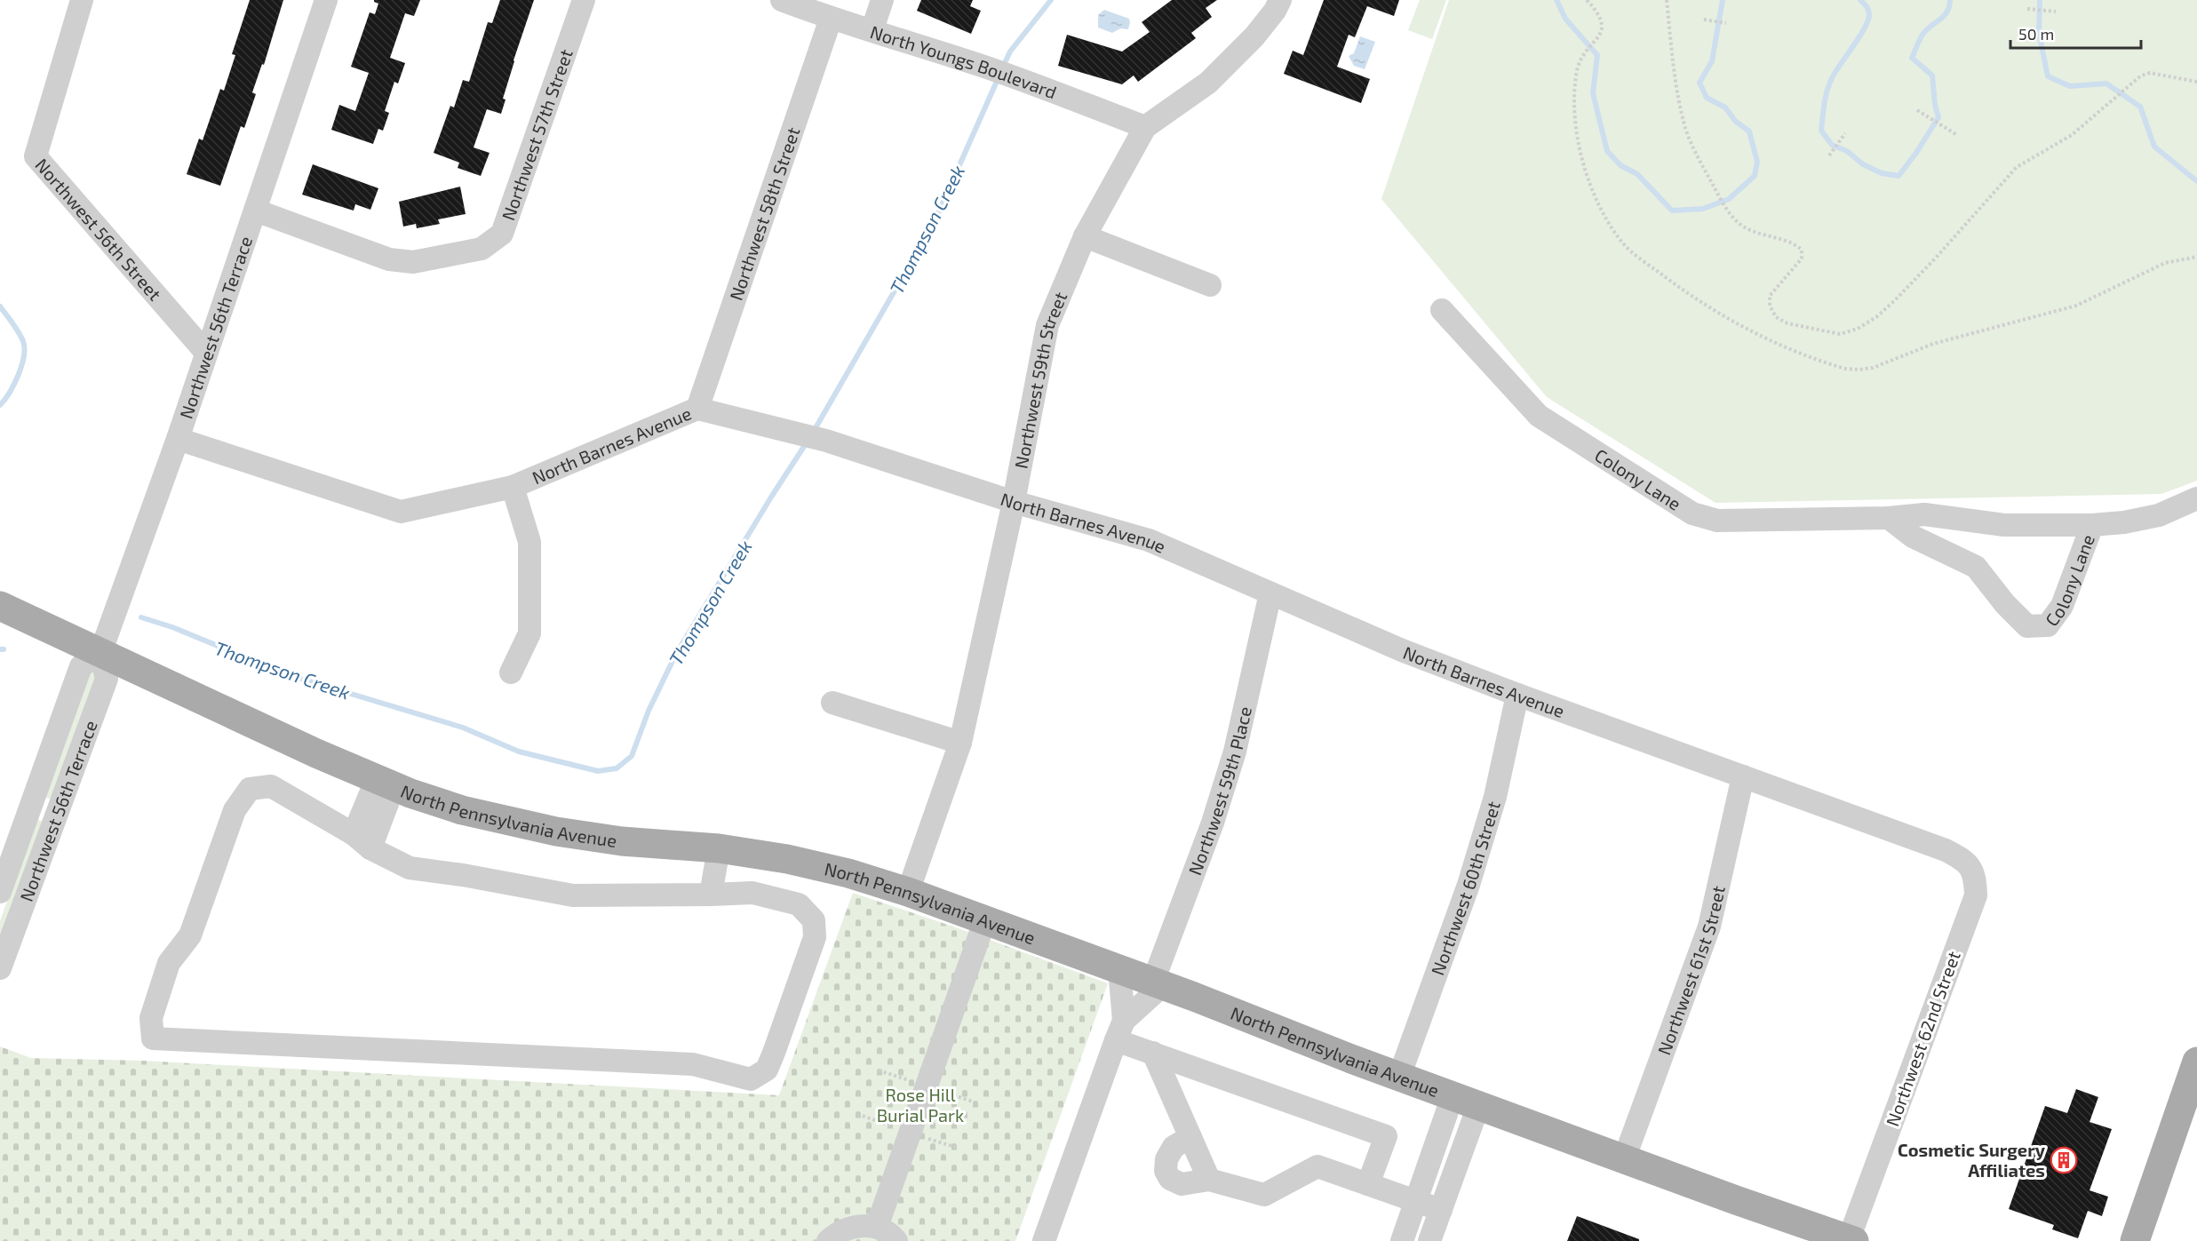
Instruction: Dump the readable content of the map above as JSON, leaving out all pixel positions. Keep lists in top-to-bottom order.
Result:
{
  "streets": {
    "main road": ["North Pennsylvania Avenue"],
    "street": [
      "North Youngs Boulevard",
      "Northwest 57th Street",
      "Northwest 58th Street",
      "Northwest 56th Street",
      "Northwest 56th Terrace",
      "Northwest 59th Street",
      "North Barnes Avenue",
      "Colony Lane",
      "Northwest 59th Place",
      "Northwest 60th Street",
      "Northwest 61st Street",
      "Northwest 62nd Street"
    ]
  },
  "crossings": [
    ["North Youngs Boulevard", "Northwest 58th Street"],
    ["North Youngs Boulevard", "Northwest 59th Street"],
    ["Northwest 57th Street", "Northwest 56th Terrace"],
    ["Northwest 58th Street", "North Barnes Avenue"],
    ["Northwest 56th Street", "Northwest 56th Terrace"],
    ["Northwest 56th Terrace", "North Barnes Avenue"],
    ["Northwest 56th Terrace", "North Pennsylvania Avenue"],
    ["Northwest 59th Street", "North Barnes Avenue"],
    ["Northwest 59th Street", "North Pennsylvania Avenue"],
    ["North Barnes Avenue", "Northwest 59th Place"],
    ["North Barnes Avenue", "Northwest 60th Street"],
    ["North Barnes Avenue", "Northwest 61st Street"],
    ["North Barnes Avenue", "Northwest 62nd Street"],
    ["Northwest 59th Place", "North Pennsylvania Avenue"],
    ["North Pennsylvania Avenue", "Northwest 60th Street"],
    ["North Pennsylvania Avenue", "Northwest 61st Street"],
    ["North Pennsylvania Avenue", "Northwest 62nd Street"]
  ],
  "water": ["Thompson Creek"],
  "parks": ["Rose Hill Burial Park"],
  "places": {
    "building": ["Cosmetic Surgery Affiliates"]
  },
  "scale_bar": "50 m"
}
